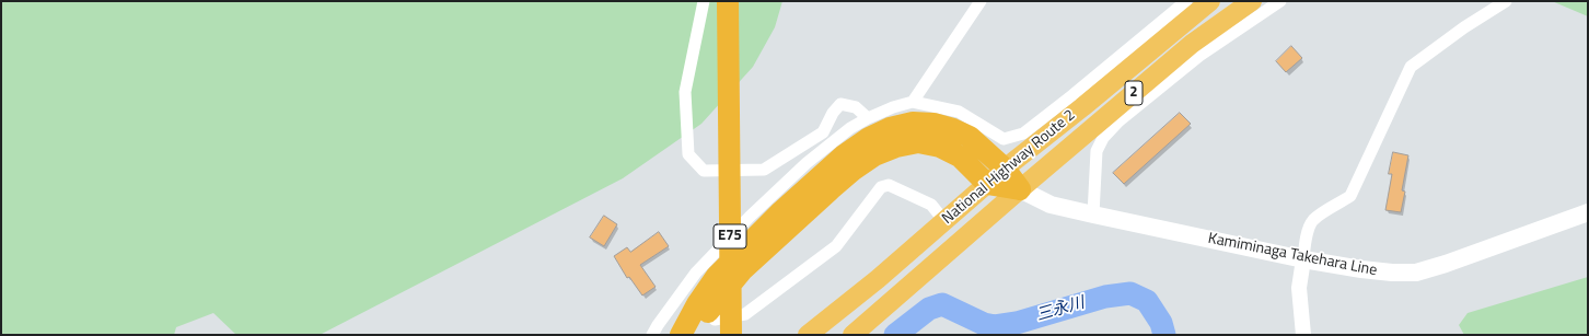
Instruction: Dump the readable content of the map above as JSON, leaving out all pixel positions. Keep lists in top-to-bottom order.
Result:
{
  "streets": {
    "highway": ["2", "National Highway Route 2", "E75"],
    "main road": ["Kamiminaga Takehara Line"]
  },
  "crossings": [
    ["National Highway Route 2", "Kamiminaga Takehara Line"]
  ],
  "water": ["三永川"]
}
